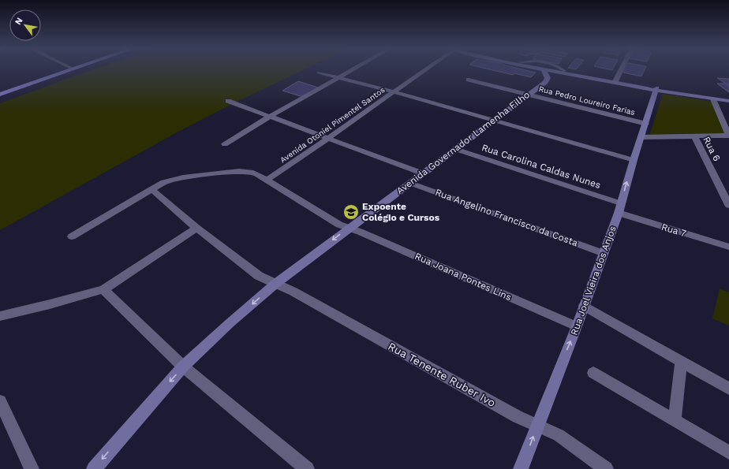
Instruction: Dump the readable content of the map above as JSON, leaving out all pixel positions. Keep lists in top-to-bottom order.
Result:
{
  "streets": {
    "street": [
      "Rua Pedro Loureiro Farias",
      "Avenida Otoniel Pimentel Santos",
      "Avenida Governador Lamenha Filho",
      "Rua 6",
      "Rua Carolina Caldas Nunes",
      "Rua Angelino Francisco da Costa",
      "Rua 7",
      "Rua Joana Pontes Lins",
      "Rua Joel Vieira dos Anjos",
      "Rua Tenente Ruber Ivo"
    ]
  },
  "crossings": [
    ["Rua Pedro Loureiro Farias", "Avenida Governador Lamenha Filho"],
    ["Rua Pedro Loureiro Farias", "Rua Joel Vieira dos Anjos"],
    ["Avenida Otoniel Pimentel Santos", "Rua Joana Pontes Lins"],
    ["Avenida Governador Lamenha Filho", "Rua Carolina Caldas Nunes"],
    ["Avenida Governador Lamenha Filho", "Rua Angelino Francisco da Costa"],
    ["Avenida Governador Lamenha Filho", "Rua Joana Pontes Lins"],
    ["Avenida Governador Lamenha Filho", "Rua Tenente Ruber Ivo"],
    ["Rua Carolina Caldas Nunes", "Rua 7"],
    ["Rua Carolina Caldas Nunes", "Rua Joel Vieira dos Anjos"],
    ["Rua Angelino Francisco da Costa", "Rua Joel Vieira dos Anjos"],
    ["Rua 7", "Rua Joel Vieira dos Anjos"],
    ["Rua Joana Pontes Lins", "Rua Joel Vieira dos Anjos"],
    ["Rua Joana Pontes Lins", "Rua Tenente Ruber Ivo"],
    ["Rua Joel Vieira dos Anjos", "Rua Tenente Ruber Ivo"]
  ],
  "one_way": ["Avenida Governador Lamenha Filho", "Rua Joel Vieira dos Anjos"],
  "places": {
    "school or university": ["Expoente Colégio e Cursos"]
  },
  "north": "top left"
}
